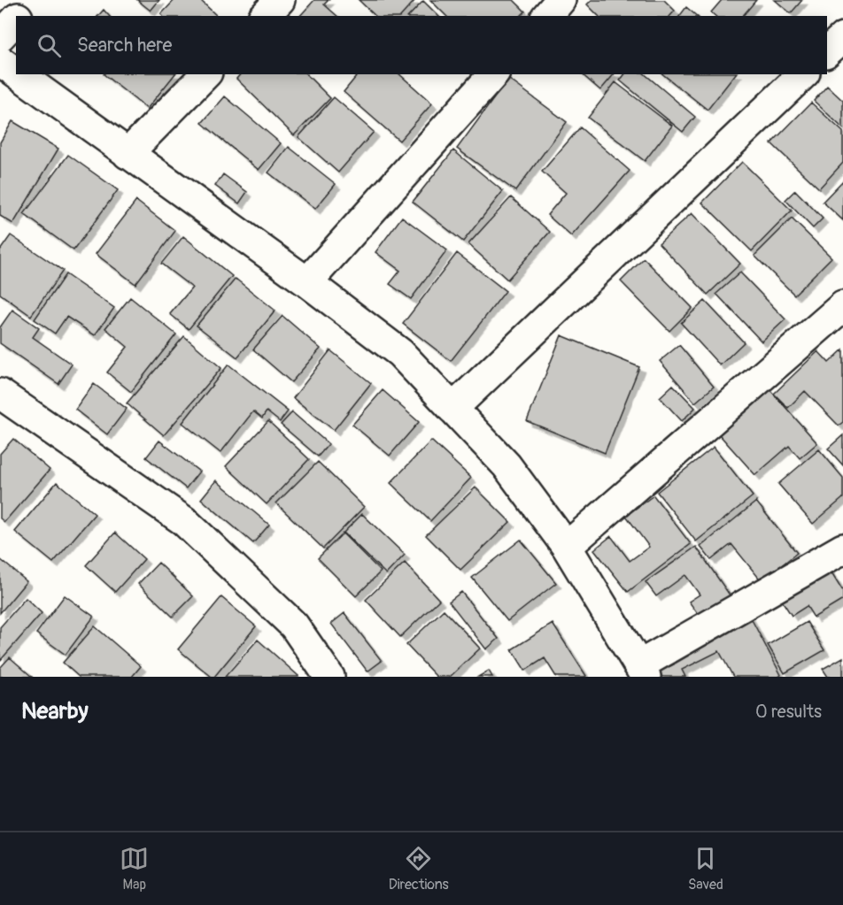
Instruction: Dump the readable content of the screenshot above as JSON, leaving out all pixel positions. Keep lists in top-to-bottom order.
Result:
{
  "page": {
    "search": "Search here",
    "heading": ["Nearby", "0 results"],
    "nav": ["Map", "Directions", "Saved"]
  }
}
